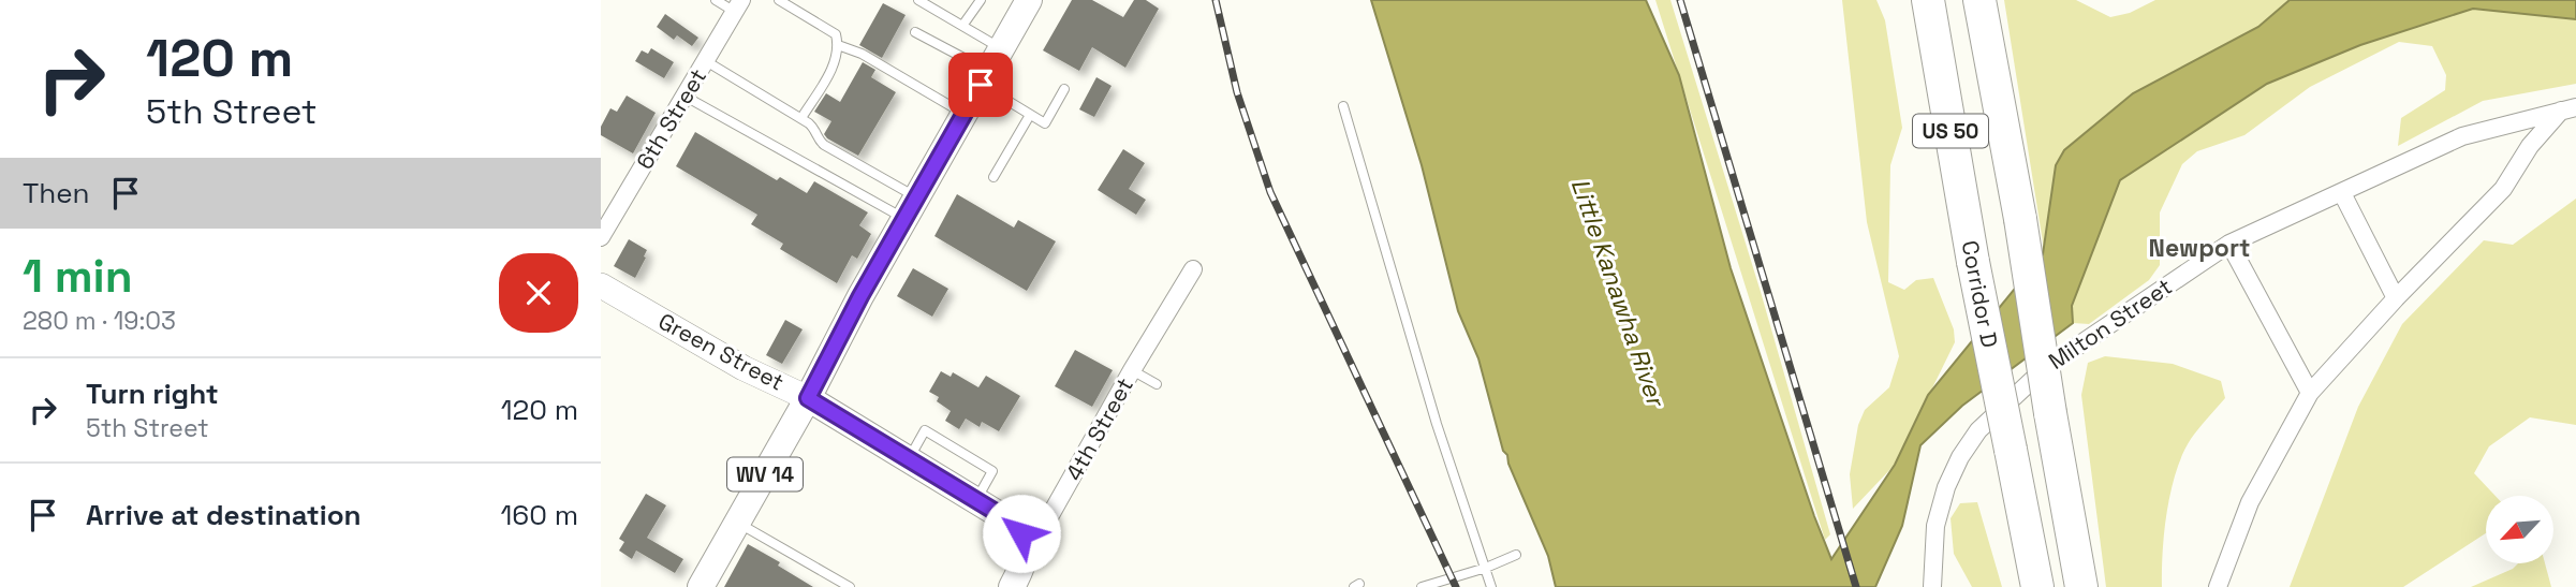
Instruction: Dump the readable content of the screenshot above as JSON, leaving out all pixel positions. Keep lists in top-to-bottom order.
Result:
{
  "streets": {
    "highway": ["US 50", "Corridor D"],
    "main road": ["Green Street", "WV 14"],
    "street": ["6th Street", "Milton Street", "4th Street"]
  },
  "crossings": [
    ["Green Street", "4th Street"],
    ["Green Street", "WV 14"]
  ],
  "districts": ["Newport"],
  "water": ["Little Kanawha River"],
  "north": "bottom left",
  "page": {
    "turn": ["120 m", "5th Street"],
    "then": "Then",
    "heading": ["1 min", "280 m · 19:03"],
    "list": [
      {
        "name": "Turn right",
        "note": "5th Street",
        "value": "120 m"
      },
      {
        "name": "Arrive at destination",
        "value": "160 m"
      }
    ]
  }
}
